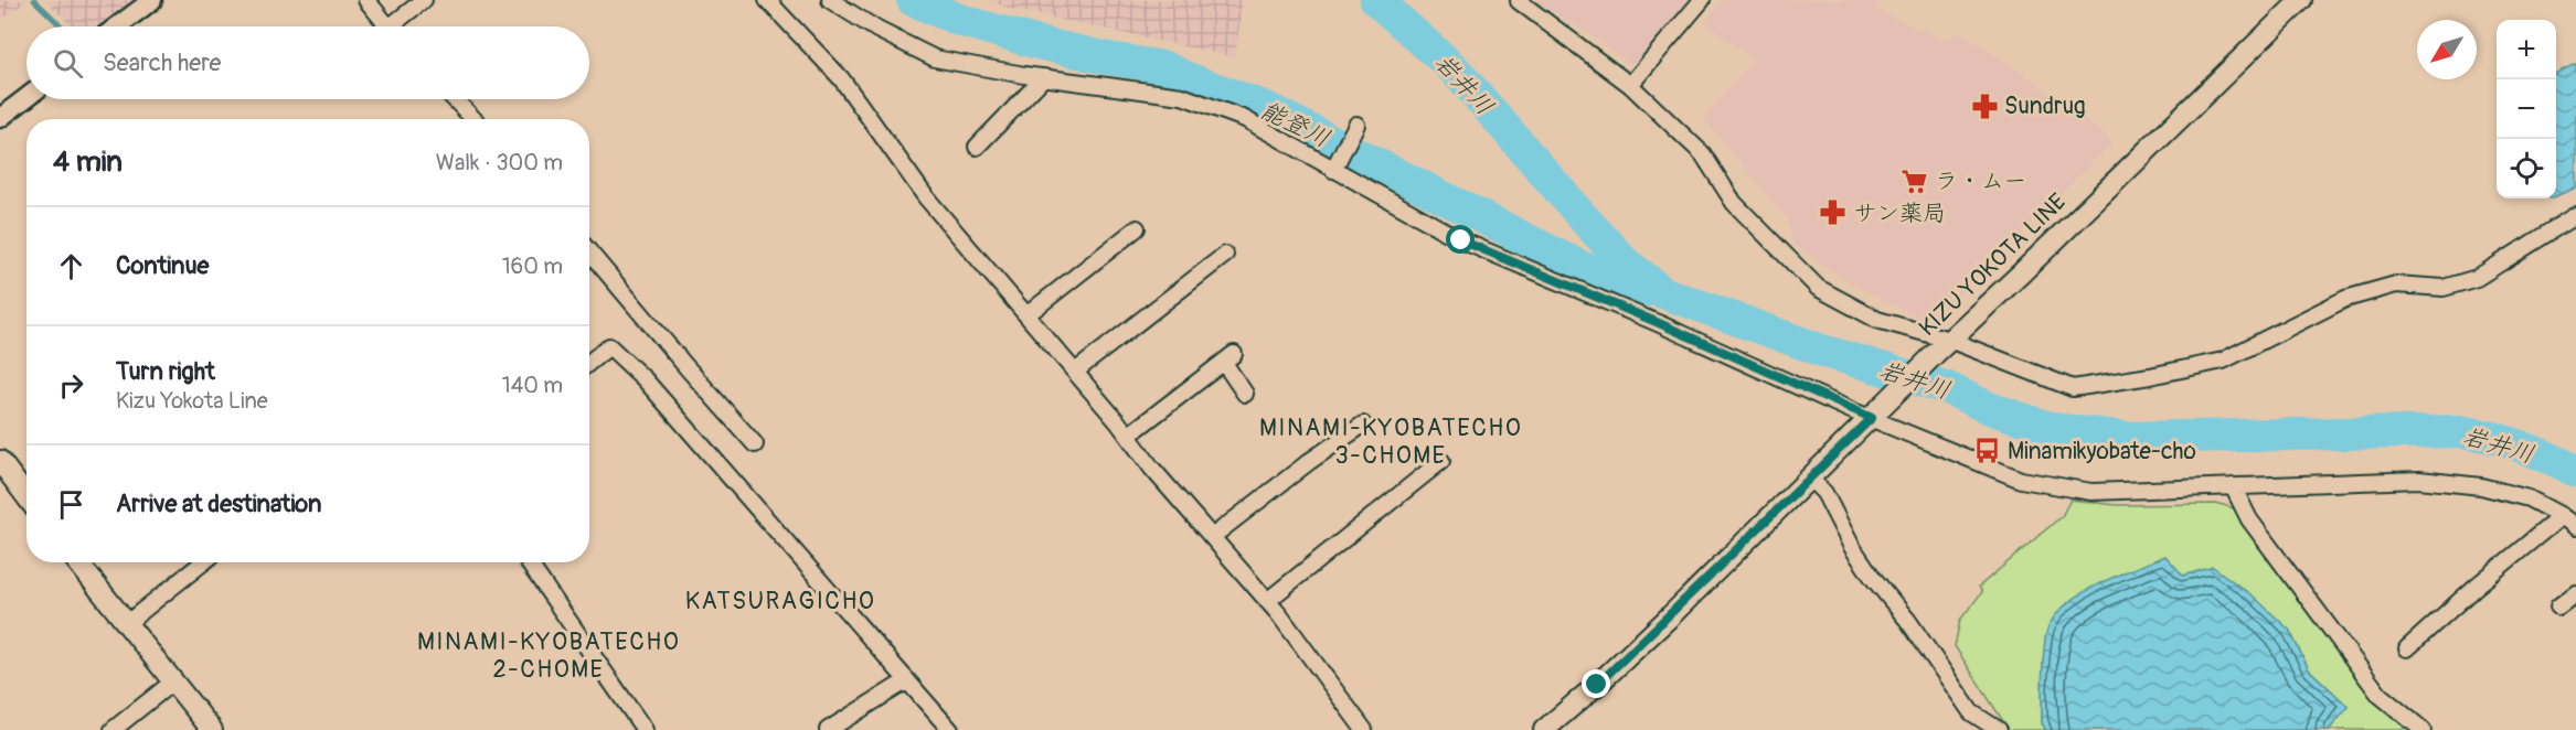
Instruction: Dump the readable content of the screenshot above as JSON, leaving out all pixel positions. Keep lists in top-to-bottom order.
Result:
{
  "streets": {
    "main road": ["KIZU YOKOTA LINE"]
  },
  "districts": ["MINAMI-KYOBATECHO 3-CHOME", "KATSURAGICHO", "MINAMI-KYOBATECHO 2-CHOME"],
  "water": ["岩井川", "能登川"],
  "places": {
    "pharmacy": ["Sundrug", "サン薬局"],
    "supermarket": ["ラ・ムー"],
    "bus stop": ["Minamikyobate-cho"]
  },
  "north": "bottom left",
  "page": {
    "map_buttons": ["+", "−"],
    "search": "Search here",
    "heading": ["4 min", "Walk · 300 m"],
    "list": [
      ["Continue", "160 m"],
      ["Turn right", "Kizu Yokota Line", "140 m"],
      "Arrive at destination"
    ]
  }
}
